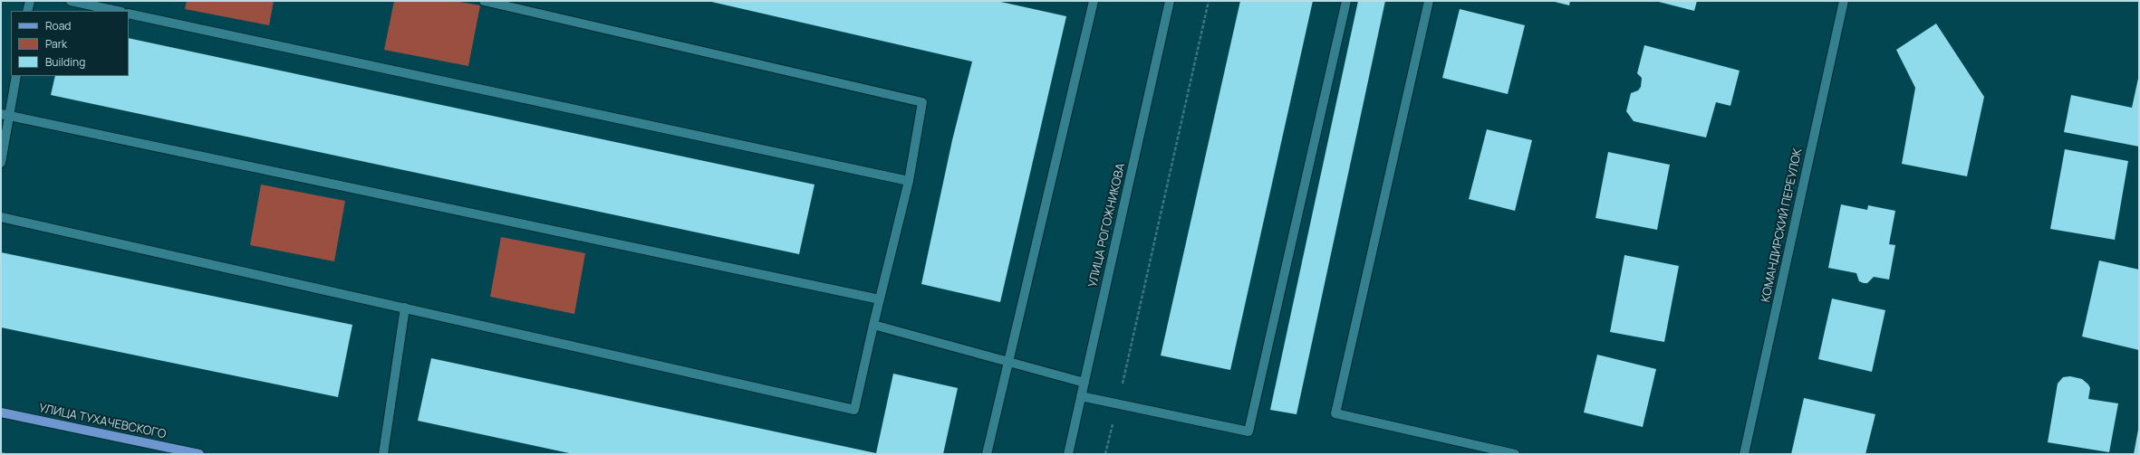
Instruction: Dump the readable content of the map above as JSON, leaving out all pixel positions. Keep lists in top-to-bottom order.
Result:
{
  "streets": {
    "main road": ["УЛИЦА ТУХАЧЕВСКОГО"],
    "street": ["УЛИЦА РОГОЖНИКОВА", "КОМАНДИРСКИЙ ПЕРЕУЛОК"]
  },
  "legend": ["Road", "Park", "Building"]
}
